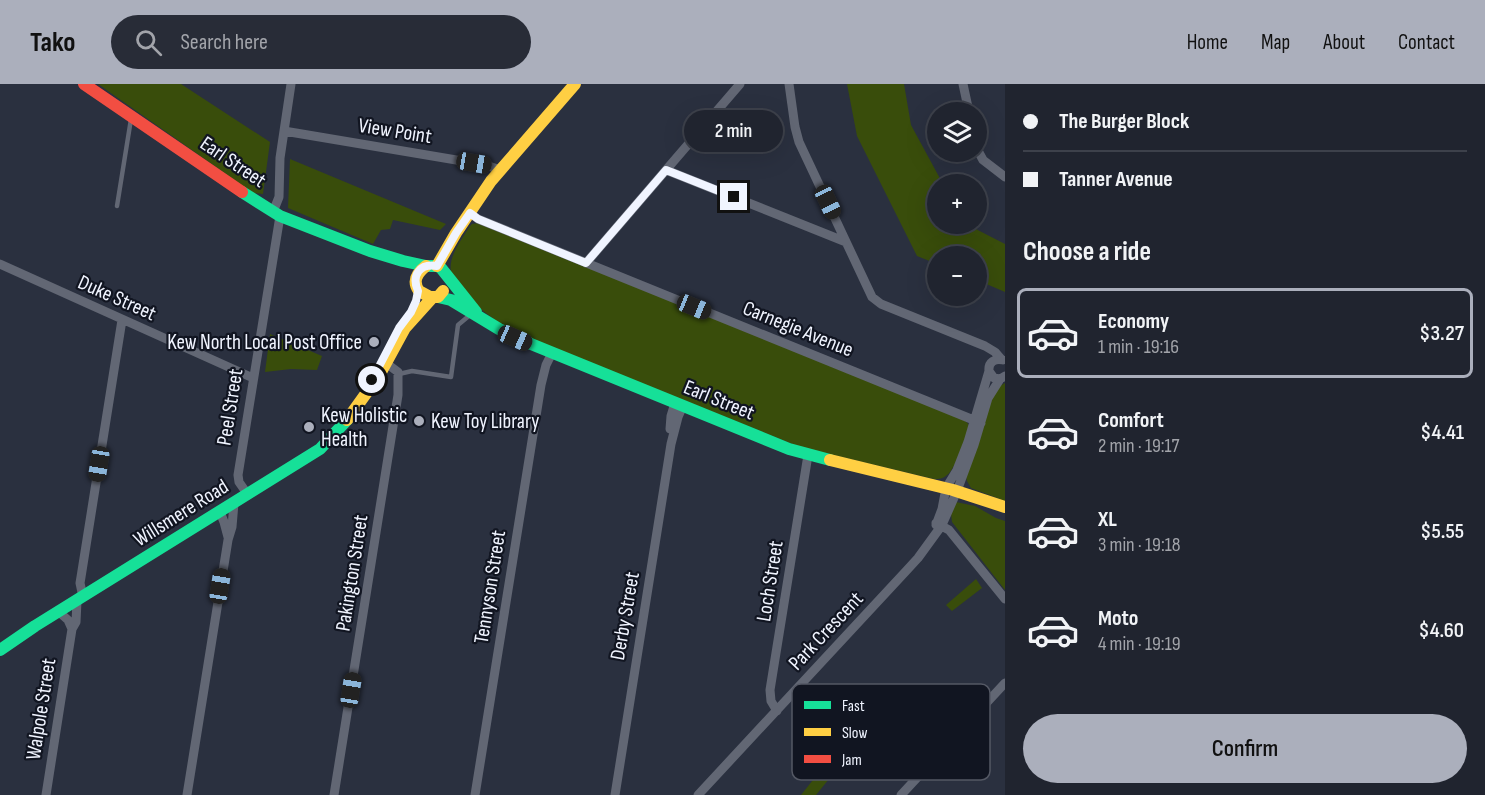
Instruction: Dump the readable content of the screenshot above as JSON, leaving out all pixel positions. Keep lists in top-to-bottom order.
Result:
{
  "streets": {
    "main road": ["Earl Street", "Willsmere Road"],
    "street": [
      "View Point",
      "Duke Street",
      "Carnegie Avenue",
      "Peel Street",
      "Pakington Street",
      "Loch Street",
      "Tennyson Street",
      "Derby Street",
      "Park Crescent",
      "Walpole Street"
    ]
  },
  "crossings": [
    ["View Point", "Peel Street"],
    ["Earl Street", "Peel Street"],
    ["Earl Street", "Willsmere Road"],
    ["Earl Street", "Loch Street"],
    ["Earl Street", "Tennyson Street"],
    ["Earl Street", "Derby Street"],
    ["Earl Street", "Park Crescent"],
    ["Duke Street", "Peel Street"],
    ["Duke Street", "Walpole Street"],
    ["Carnegie Avenue", "Park Crescent"],
    ["Peel Street", "Willsmere Road"],
    ["Willsmere Road", "Walpole Street"],
    ["Loch Street", "Park Crescent"]
  ],
  "places": ["Kew North Local Post Office", "Kew Toy Library", "Kew Holistic Health"],
  "legend": ["Fast", "Slow", "Jam"],
  "page": {
    "header": "Tako",
    "search": "Search here",
    "nav": [
      "Home",
      "Map",
      "About",
      "Contact"
    ],
    "banner": ["The Burger Block", "Tanner Avenue"],
    "map_buttons": ["+", "−"],
    "bubble": "2 min",
    "heading": "Choose a ride",
    "list": [
      {
        "name": "Economy",
        "note": "1 min · 19:16",
        "value": "$3.27"
      },
      {
        "name": "Comfort",
        "note": "2 min · 19:17",
        "value": "$4.41"
      },
      {
        "name": "XL",
        "note": "3 min · 19:18",
        "value": "$5.55"
      },
      {
        "name": "Moto",
        "note": "4 min · 19:19",
        "value": "$4.60"
      }
    ],
    "buttons": "Confirm"
  }
}
